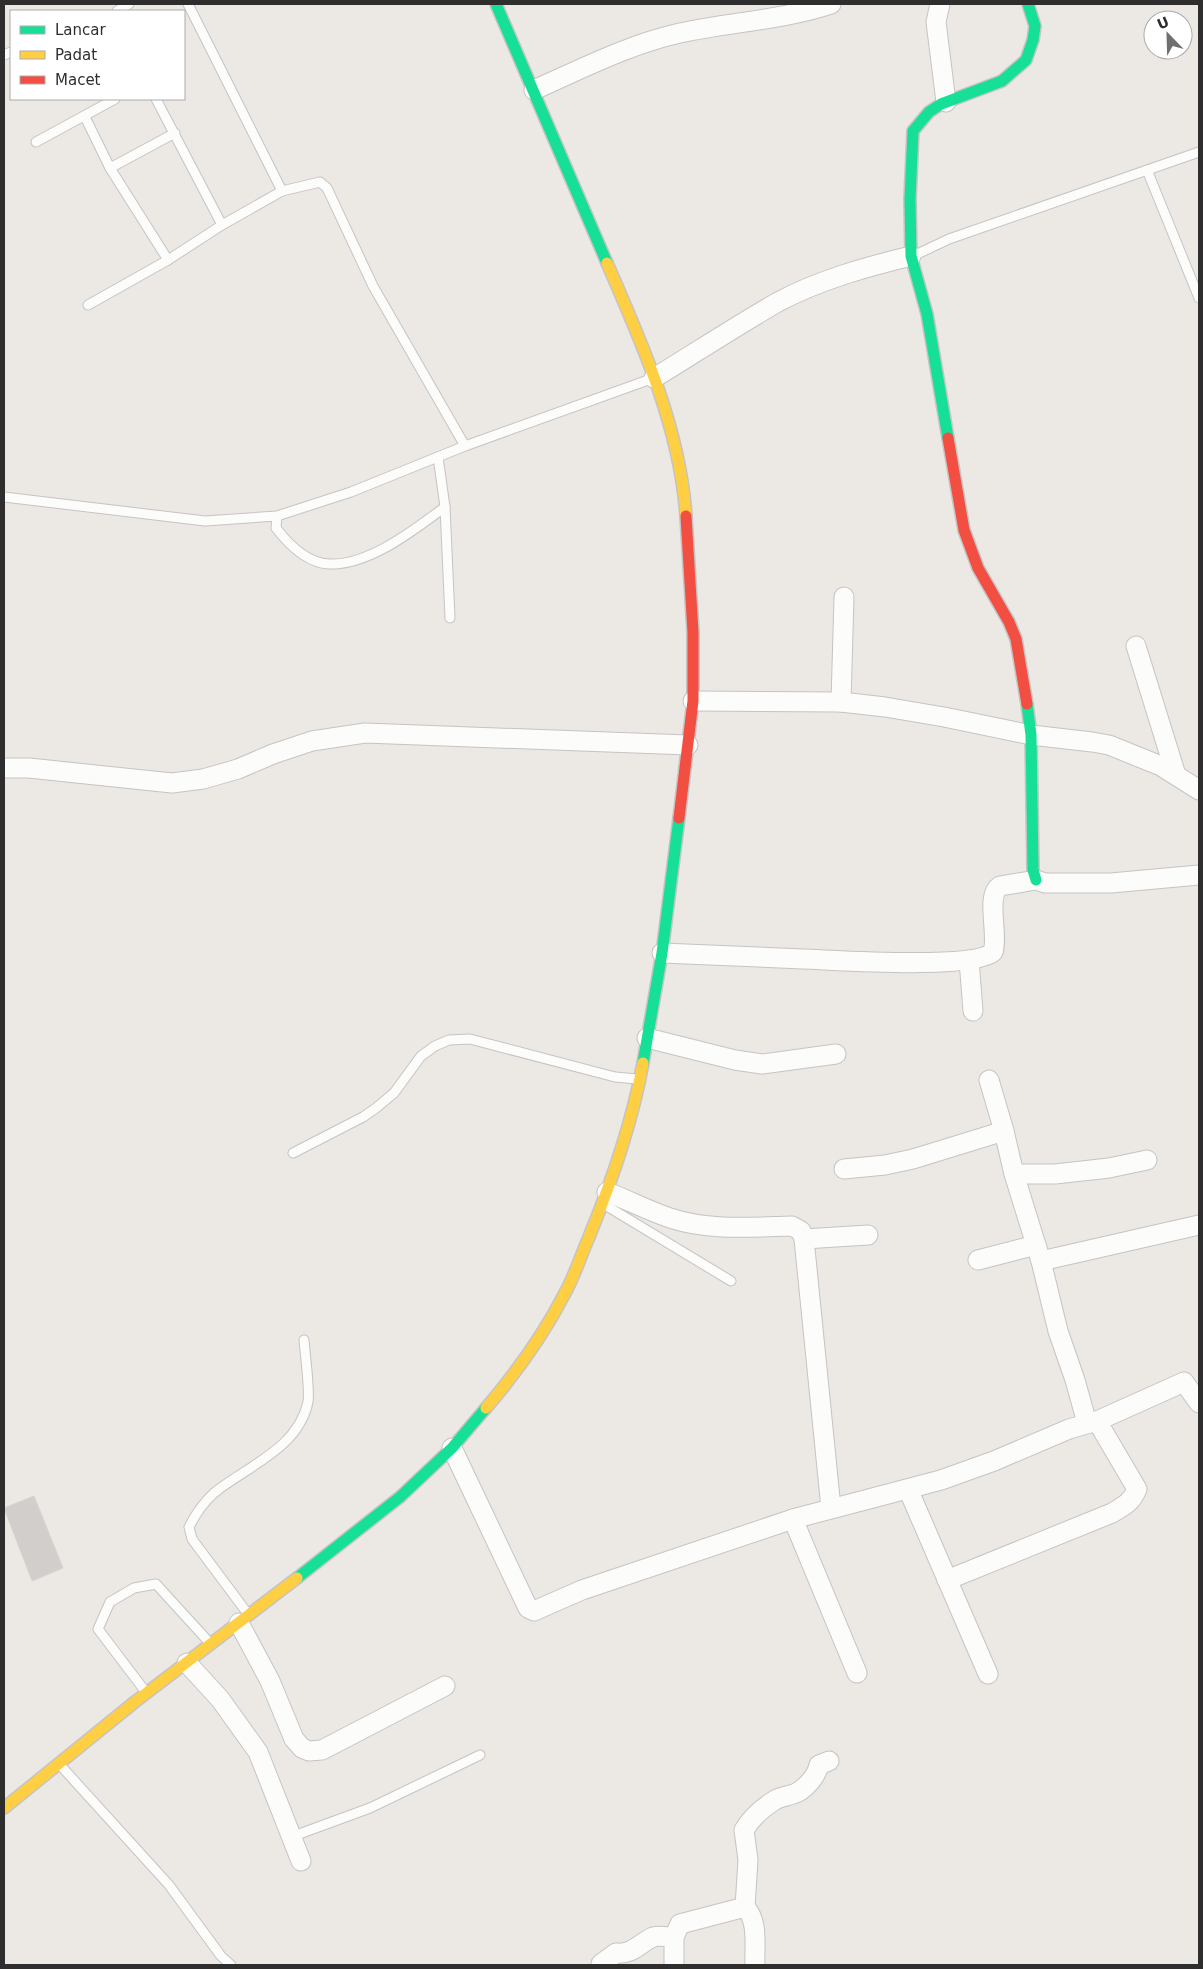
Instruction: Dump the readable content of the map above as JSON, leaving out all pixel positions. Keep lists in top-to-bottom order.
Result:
{
  "legend": ["Lancar", "Padat", "Macet"],
  "north": "top left"
}
